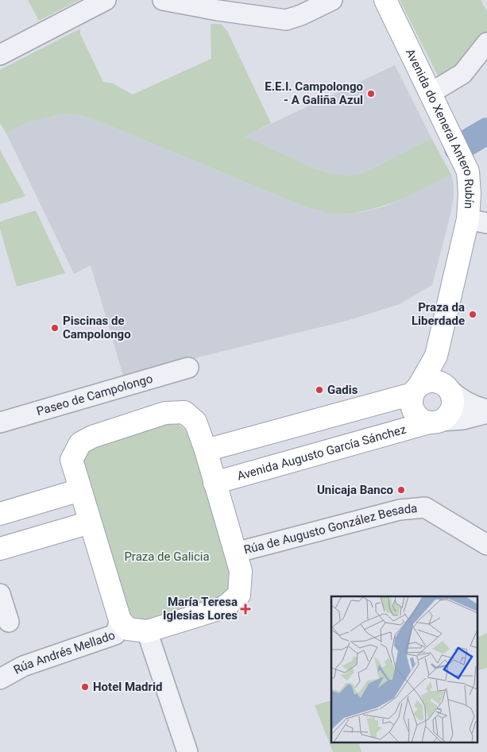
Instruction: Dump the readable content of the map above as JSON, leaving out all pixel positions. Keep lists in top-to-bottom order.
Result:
{
  "streets": {
    "main road": ["Avenida do Xeneral Antero Rubín", "Avenida Augusto García Sánchez"],
    "street": ["Paseo de Campolongo", "Rúa de Augusto González Besada", "Rúa Andrés Mellado"]
  },
  "parks": ["Praza de Galicia"],
  "places": {
    "other": [
      "E.E.I. Campolongo - A Galiña Azul",
      "Praza da Liberdade",
      "Piscinas de Campolongo",
      "Gadis",
      "Unicaja Banco",
      "Hotel Madrid"
    ],
    "health": ["María Teresa Iglesias Lores"]
  }
}
